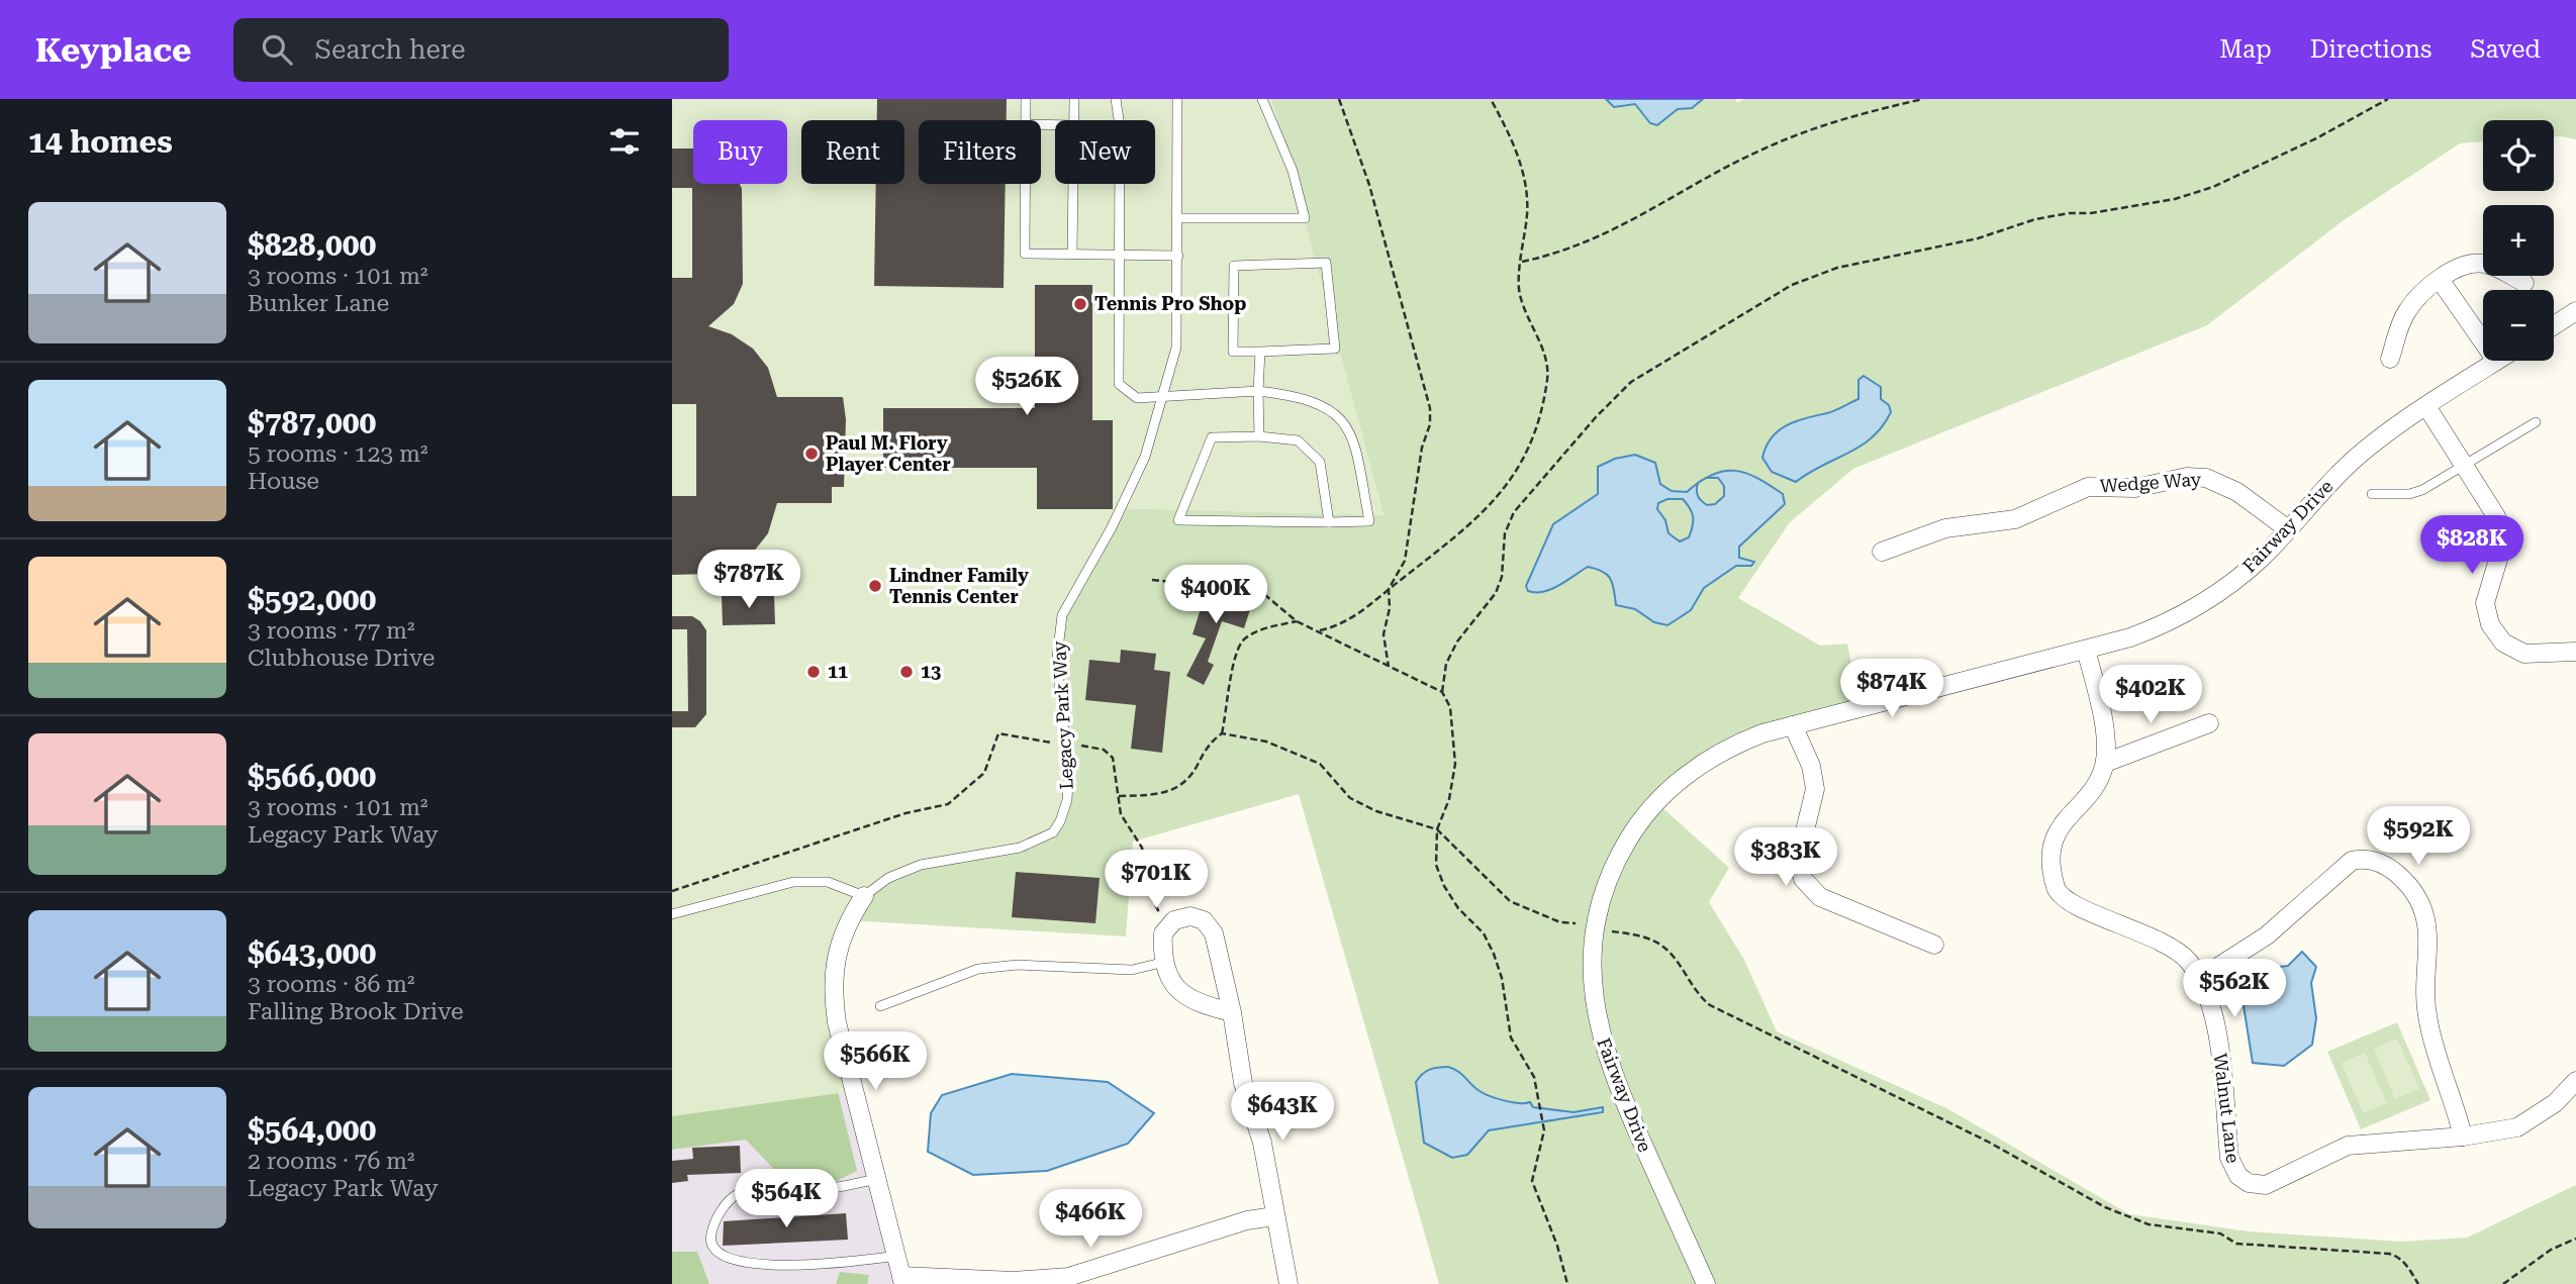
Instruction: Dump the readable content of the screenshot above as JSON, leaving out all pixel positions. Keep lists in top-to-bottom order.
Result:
{
  "streets": {
    "street": [
      "Wedge Way",
      "Fairway Drive",
      "Legacy Park Way",
      "Walnut Lane"
    ]
  },
  "crossings": [
    ["Wedge Way", "Fairway Drive"]
  ],
  "places": [
    "Tennis Pro Shop",
    "Paul M. Flory Player Center",
    "Lindner Family Tennis Center",
    "11",
    "13"
  ],
  "page": {
    "header": "Keyplace",
    "search": "Search here",
    "nav": ["Map", "Directions", "Saved"],
    "heading": "14 homes",
    "map_buttons": ["+", "−"],
    "chip": [
      "Buy",
      "Rent",
      "Filters",
      "New"
    ],
    "list": [
      {
        "name": "$828,000",
        "note": "3 rooms · 101 m² · Bunker Lane"
      },
      {
        "name": "$787,000",
        "note": "5 rooms · 123 m² · House"
      },
      {
        "name": "$592,000",
        "note": "3 rooms · 77 m² · Clubhouse Drive"
      },
      {
        "name": "$566,000",
        "note": "3 rooms · 101 m² · Legacy Park Way"
      },
      {
        "name": "$643,000",
        "note": "3 rooms · 86 m² · Falling Brook Drive"
      },
      {
        "name": "$564,000",
        "note": "2 rooms · 76 m² · Legacy Park Way"
      }
    ],
    "price": [
      "$526K",
      "$828K",
      "$787K",
      "$400K",
      "$874K",
      "$402K",
      "$592K",
      "$383K",
      "$701K",
      "$562K",
      "$566K",
      "$643K",
      "$564K",
      "$466K"
    ]
  }
}
